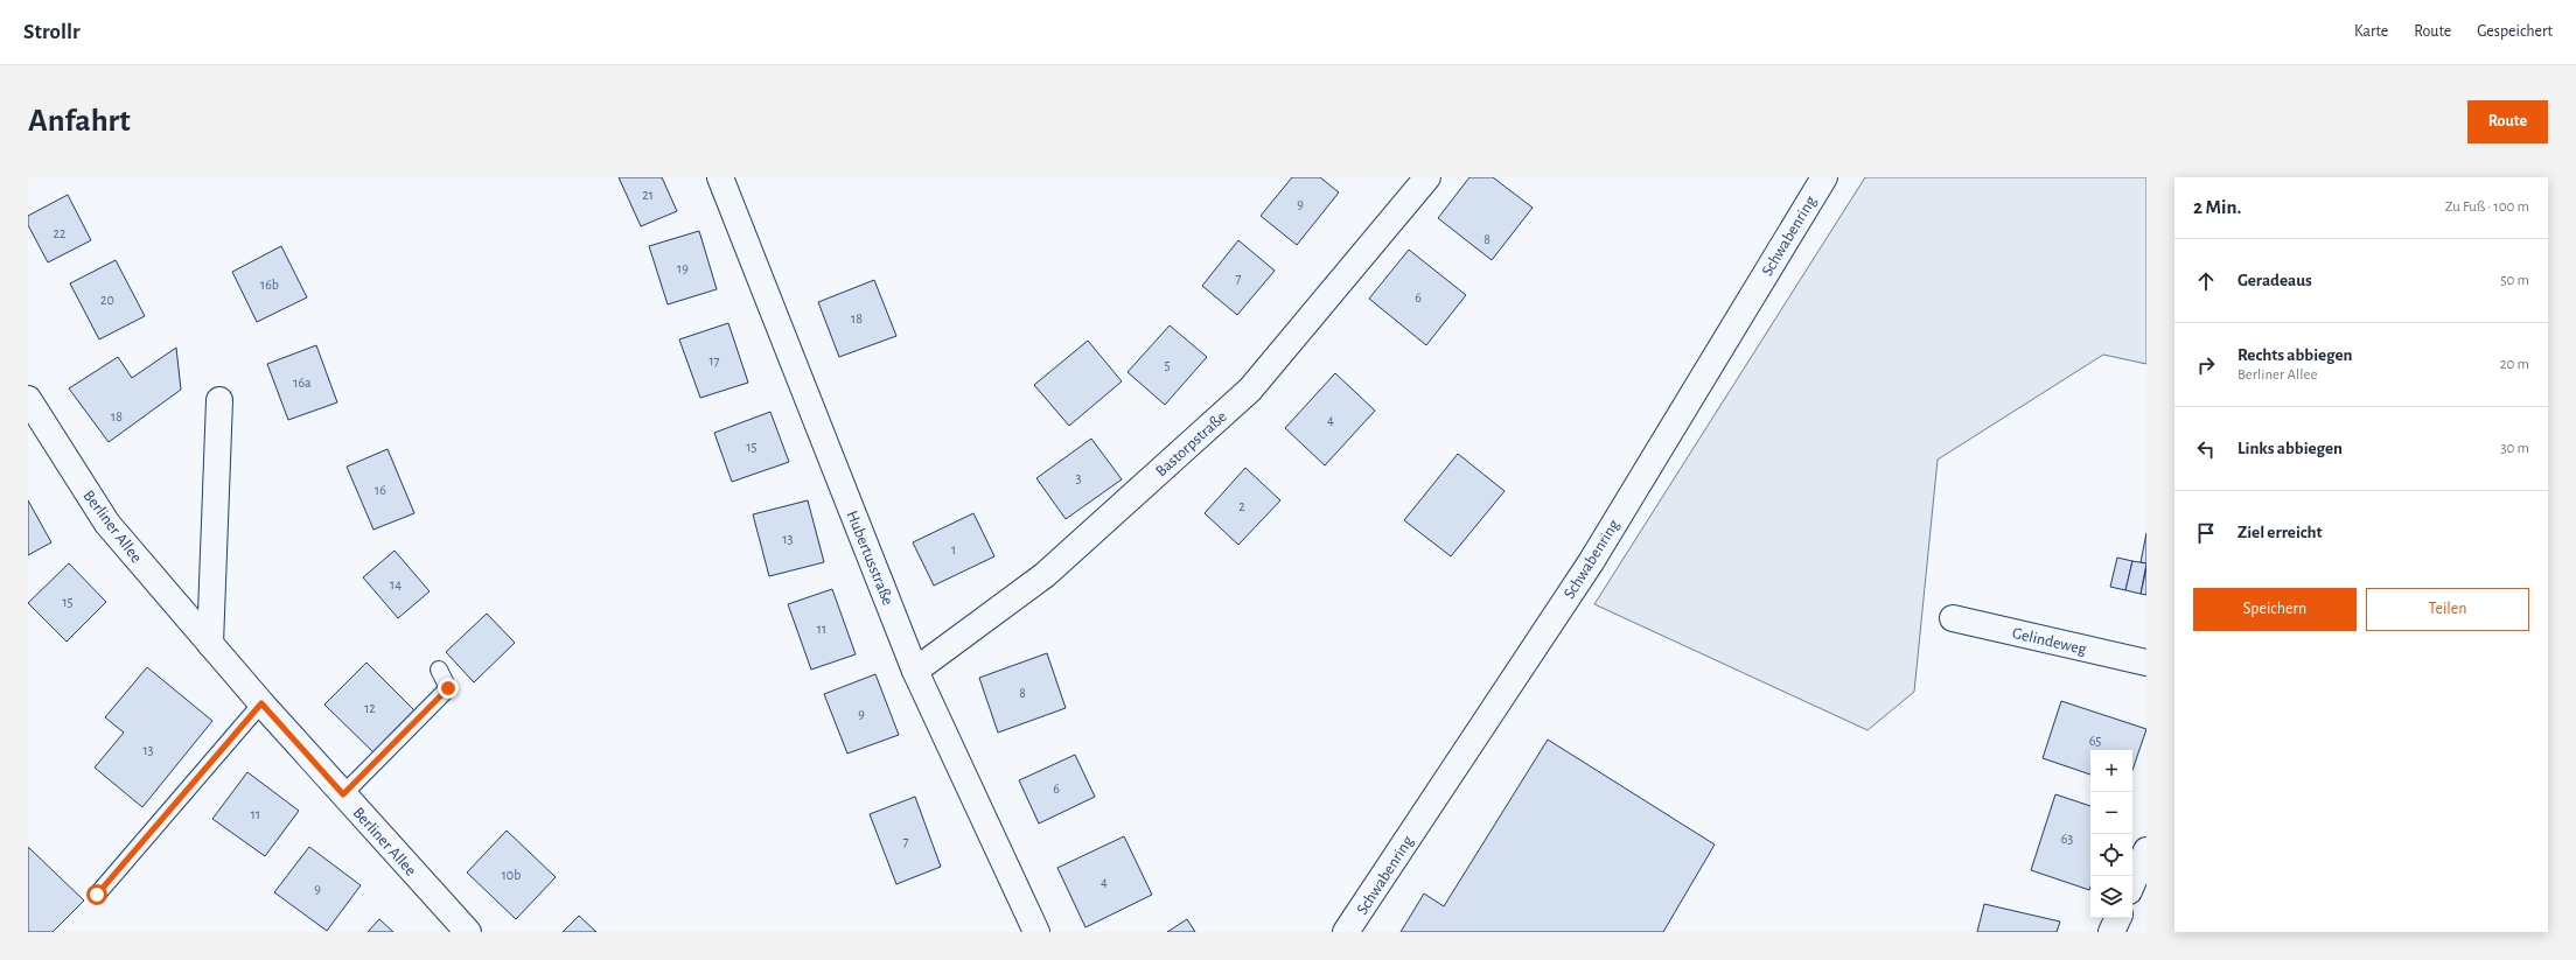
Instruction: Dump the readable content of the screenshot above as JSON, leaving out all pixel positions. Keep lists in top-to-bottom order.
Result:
{
  "streets": {
    "street": [
      "Schwabenring",
      "Bastorpstraße",
      "Berliner Allee",
      "Hubertusstraße",
      "Gelindeweg"
    ]
  },
  "crossings": [
    ["Bastorpstraße", "Hubertusstraße"]
  ],
  "house_numbers": [
    "21",
    "9",
    "22",
    "8",
    "19",
    "7",
    "16b",
    "6",
    "20",
    "18",
    "17",
    "5",
    "16a",
    "18",
    "4",
    "15",
    "3",
    "16",
    "2",
    "13",
    "1",
    "14",
    "15",
    "11",
    "8",
    "12",
    "9",
    "65",
    "13",
    "6",
    "11",
    "63",
    "7",
    "10b",
    "4",
    "9"
  ],
  "page": {
    "header": "Strollr",
    "nav": ["Karte", "Route", "Gespeichert"],
    "buttons": [
      "Route",
      ["Speichern", "Teilen"]
    ],
    "title": "Anfahrt",
    "heading": ["2 Min.", "Zu Fuß · 100 m"],
    "list": [
      ["Geradeaus", "50 m"],
      ["Rechts abbiegen", "Berliner Allee", "20 m"],
      ["Links abbiegen", "30 m"],
      "Ziel erreicht"
    ],
    "map_buttons": ["+", "−"]
  }
}
